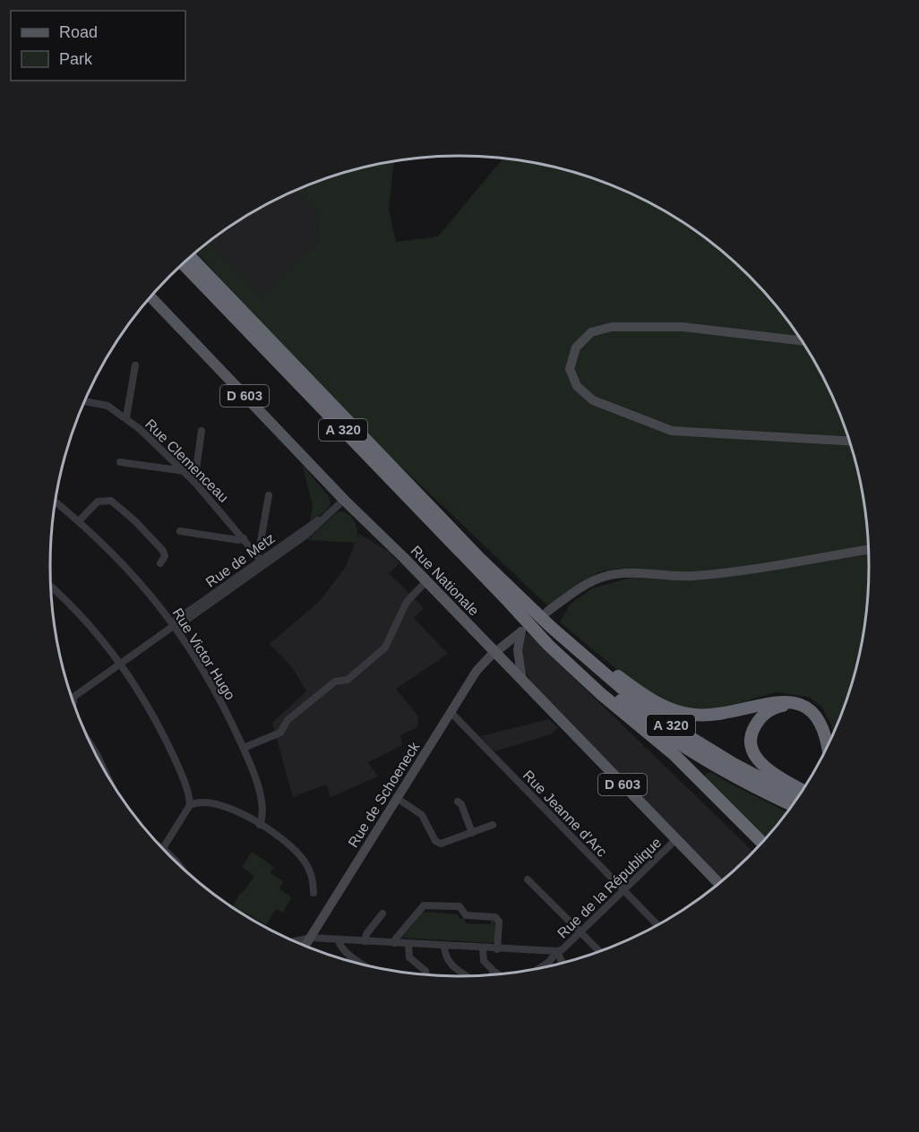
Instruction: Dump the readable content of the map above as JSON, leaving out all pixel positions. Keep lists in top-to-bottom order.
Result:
{
  "streets": {
    "highway": ["A 320"],
    "main road": ["D 603", "Rue Nationale", "Rue de Schoeneck"],
    "street": [
      "Rue Clemenceau",
      "Rue de Metz",
      "Rue Victor Hugo",
      "Rue Jeanne d'Arc",
      "Rue de la République"
    ]
  },
  "crossings": [
    ["Rue Clemenceau", "Rue de Metz"],
    ["Rue de Metz", "Rue Nationale"],
    ["Rue de Metz", "Rue Victor Hugo"],
    ["Rue Nationale", "Rue de Schoeneck"],
    ["Rue Nationale", "Rue de la République"],
    ["Rue de Schoeneck", "Rue Jeanne d'Arc"],
    ["Rue Jeanne d'Arc", "Rue de la République"]
  ],
  "legend": ["Road", "Park"]
}
